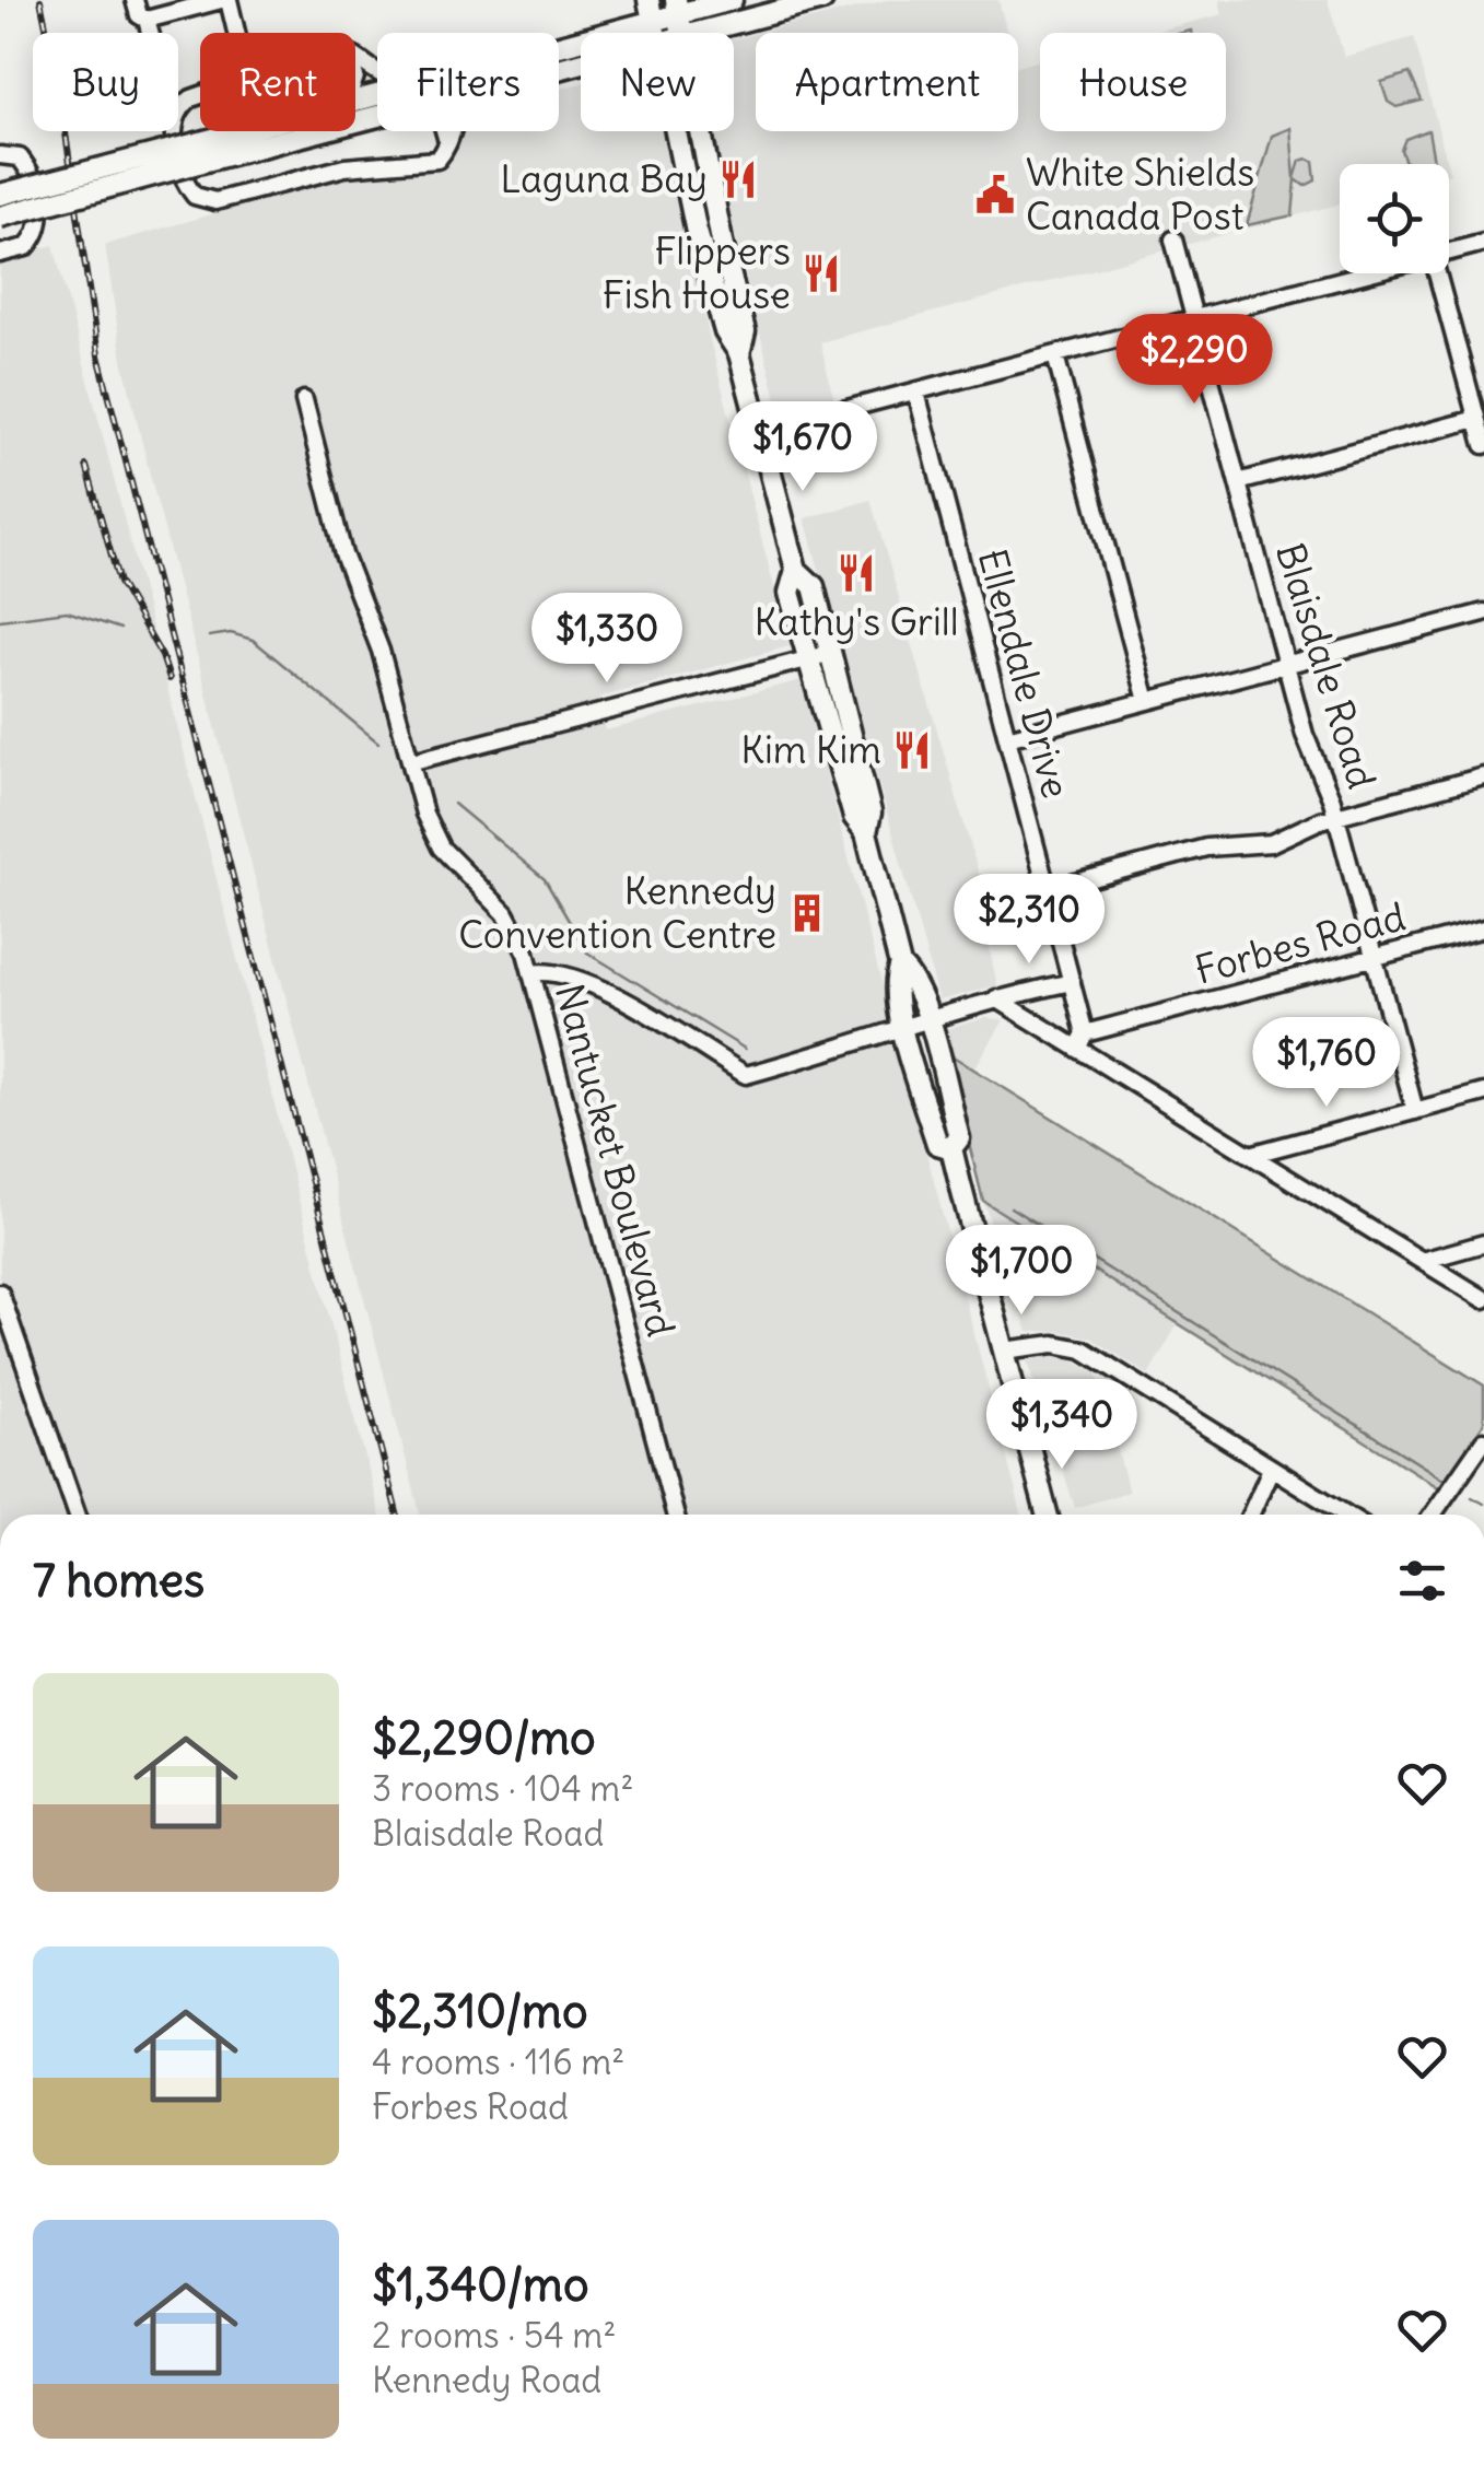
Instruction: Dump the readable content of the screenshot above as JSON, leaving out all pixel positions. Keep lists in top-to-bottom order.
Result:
{
  "streets": {
    "street": [
      "Blaisdale Road",
      "Ellendale Drive",
      "Forbes Road",
      "Nantucket Boulevard"
    ]
  },
  "crossings": [
    ["Blaisdale Road", "Forbes Road"],
    ["Ellendale Drive", "Forbes Road"]
  ],
  "places": {
    "restaurant": [
      "Laguna Bay",
      "Flippers Fish House",
      "Kathy's Grill",
      "Kim Kim"
    ],
    "public building": ["White Shields Canada Post"],
    "building": ["Kennedy Convention Centre"]
  },
  "page": {
    "chip": [
      "Buy",
      "Rent",
      "Filters",
      "New",
      "Apartment",
      "House"
    ],
    "price": [
      "$2,290",
      "$1,670",
      "$1,330",
      "$2,310",
      "$1,760",
      "$1,700",
      "$1,340"
    ],
    "heading": "7 homes",
    "list": [
      {
        "name": "$2,290/mo",
        "note": "3 rooms · 104 m² · Blaisdale Road"
      },
      {
        "name": "$2,310/mo",
        "note": "4 rooms · 116 m² · Forbes Road"
      },
      {
        "name": "$1,340/mo",
        "note": "2 rooms · 54 m² · Kennedy Road"
      }
    ]
  }
}
